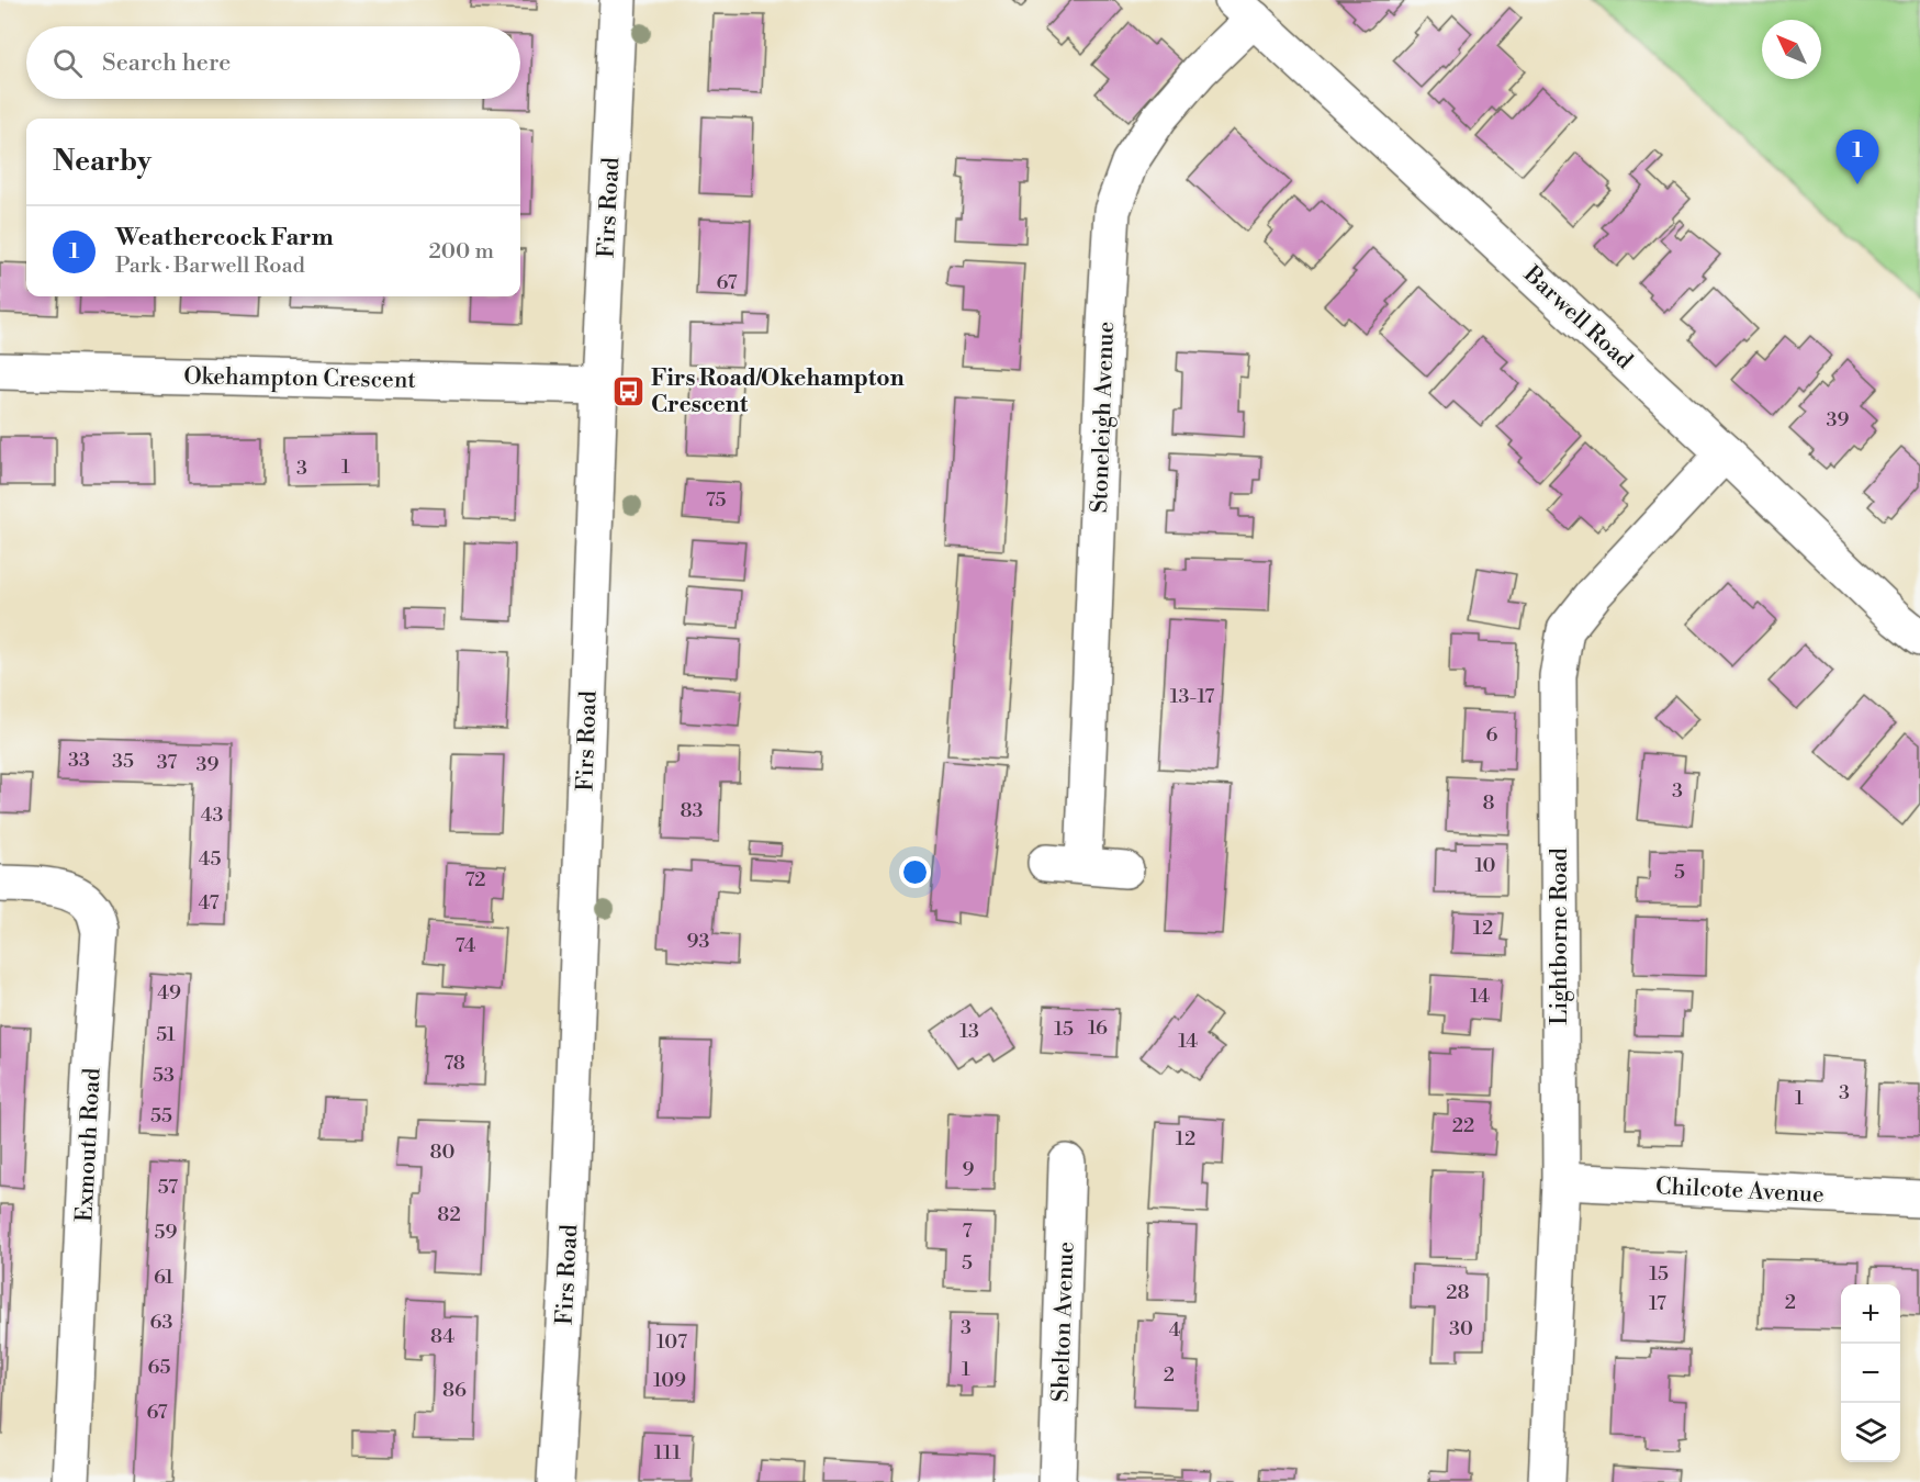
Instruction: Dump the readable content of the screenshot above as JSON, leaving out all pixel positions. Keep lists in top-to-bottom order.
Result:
{
  "streets": {
    "street": [
      "Firs Road",
      "Barwell Road",
      "Okehampton Crescent",
      "Stoneleigh Avenue",
      "Lightborne Road",
      "Exmouth Road",
      "Chilcote Avenue",
      "Shelton Avenue"
    ]
  },
  "crossings": [
    ["Firs Road", "Okehampton Crescent"],
    ["Barwell Road", "Stoneleigh Avenue"],
    ["Barwell Road", "Lightborne Road"],
    ["Lightborne Road", "Chilcote Avenue"]
  ],
  "places": {
    "bus stop": ["Firs Road/Okehampton Crescent"]
  },
  "house_numbers": [
    "67",
    "39",
    "1",
    "3",
    "75",
    "13-17",
    "6",
    "33",
    "35",
    "37",
    "39",
    "3",
    "8",
    "83",
    "43",
    "45",
    "10",
    "5",
    "72",
    "47",
    "12",
    "93",
    "74",
    "49",
    "14",
    "16",
    "15",
    "13",
    "51",
    "14",
    "78",
    "53",
    "3",
    "1",
    "55",
    "22",
    "12",
    "80",
    "9",
    "57",
    "82",
    "7",
    "59",
    "5",
    "15",
    "61",
    "28",
    "2",
    "17",
    "63",
    "3",
    "30",
    "4",
    "84",
    "107",
    "65",
    "1",
    "2",
    "109",
    "86",
    "67",
    "111"
  ],
  "north": "top left",
  "page": {
    "search": "Search here",
    "heading": "Nearby",
    "pins": "1",
    "list": [
      {
        "mark": "1",
        "name": "Weathercock Farm",
        "note": "Park · Barwell Road",
        "value": "200 m"
      }
    ],
    "map_buttons": ["+", "−"]
  }
}
